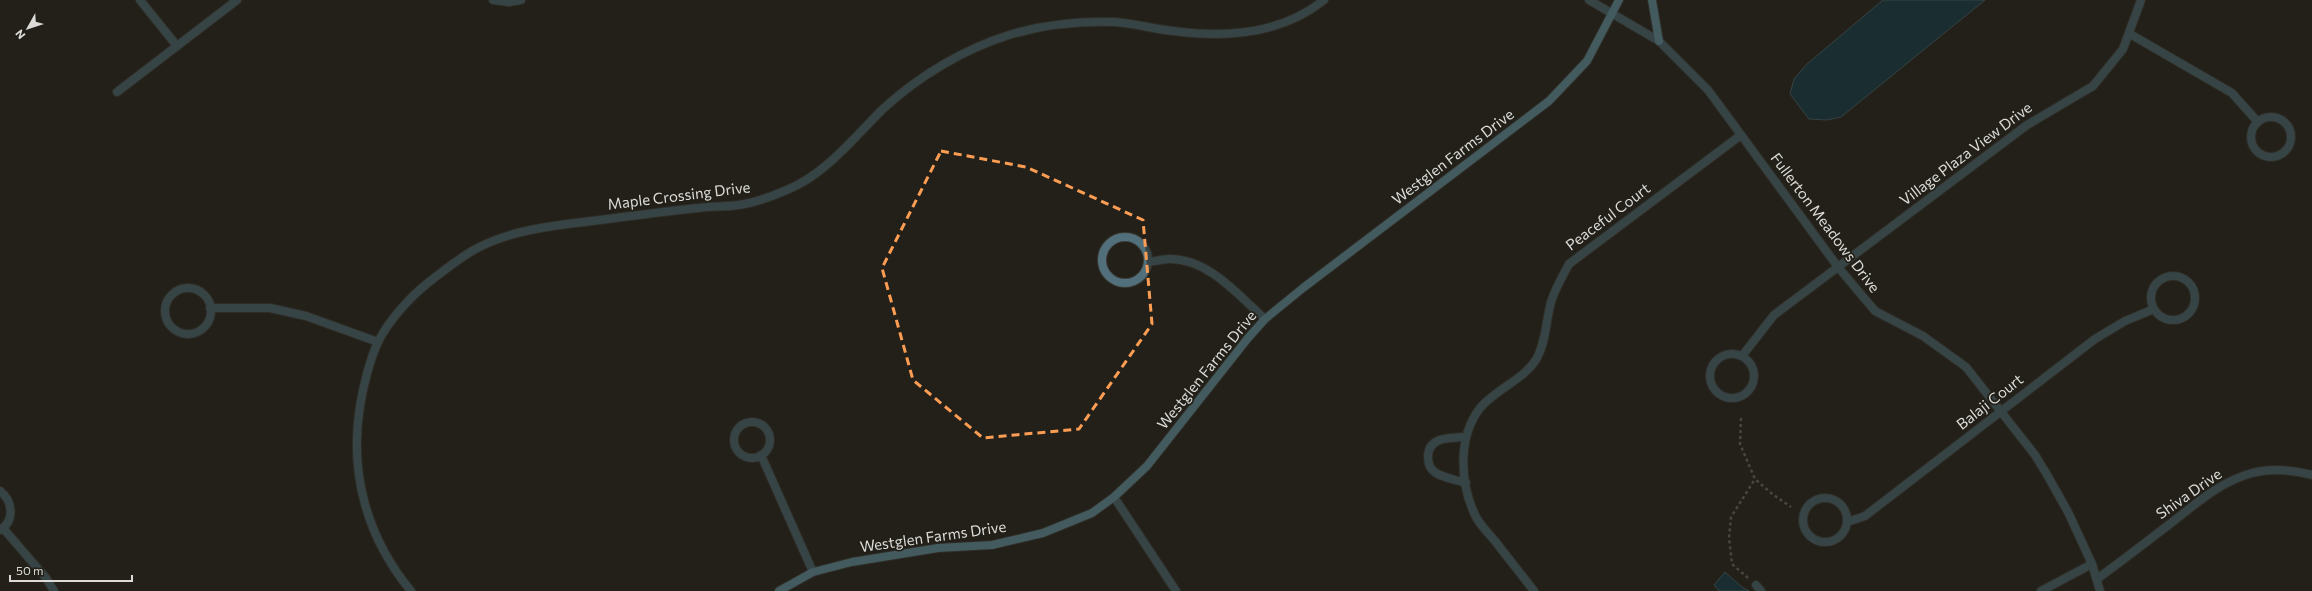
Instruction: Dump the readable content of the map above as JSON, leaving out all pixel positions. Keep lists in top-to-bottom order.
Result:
{
  "streets": {
    "street": [
      "Village Plaza View Drive",
      "Westglen Farms Drive",
      "Maple Crossing Drive",
      "Peaceful Court",
      "Fullerton Meadows Drive",
      "Balaji Court",
      "Shiva Drive"
    ]
  },
  "crossings": [
    ["Village Plaza View Drive", "Fullerton Meadows Drive"],
    ["Westglen Farms Drive", "Fullerton Meadows Drive"],
    ["Peaceful Court", "Fullerton Meadows Drive"],
    ["Fullerton Meadows Drive", "Balaji Court"],
    ["Fullerton Meadows Drive", "Shiva Drive"]
  ],
  "scale_bar": "50 m",
  "north": "bottom left"
}
